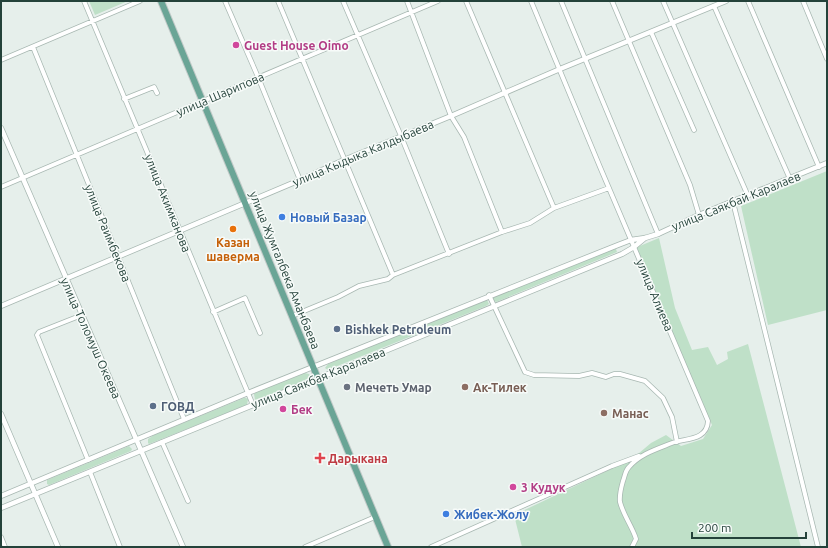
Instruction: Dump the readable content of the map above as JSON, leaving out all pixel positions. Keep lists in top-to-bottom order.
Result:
{
  "streets": {
    "main road": ["улица Жумгалбека Аманбаева"],
    "street": [
      "улица Шарипова",
      "улица Кыдыка Калдыбаева",
      "улица Саякбай Каралаев",
      "улица Акимканова",
      "улица Раимбекова",
      "улица Алиева",
      "улица Толомуш Океева",
      "улица Саякбая Каралаева"
    ]
  },
  "crossings": [
    ["улица Шарипова", "улица Акимканова"],
    ["улица Шарипова", "улица Раимбекова"],
    ["улица Шарипова", "улица Жумгалбека Аманбаева"],
    ["улица Шарипова", "улица Толомуш Океева"],
    ["улица Кыдыка Калдыбаева", "улица Акимканова"],
    ["улица Кыдыка Калдыбаева", "улица Раимбекова"],
    ["улица Кыдыка Калдыбаева", "улица Жумгалбека Аманбаева"],
    ["улица Кыдыка Калдыбаева", "улица Алиева"],
    ["улица Кыдыка Калдыбаева", "улица Толомуш Океева"],
    ["улица Саякбай Каралаев", "улица Алиева"],
    ["улица Саякбай Каралаев", "улица Саякбая Каралаева"],
    ["улица Акимканова", "улица Саякбая Каралаева"],
    ["улица Раимбекова", "улица Саякбая Каралаева"],
    ["улица Жумгалбека Аманбаева", "улица Саякбая Каралаева"],
    ["улица Алиева", "улица Саякбая Каралаева"],
    ["улица Толомуш Океева", "улица Саякбая Каралаева"]
  ],
  "places": {
    "other": [
      "Guest House Oimo",
      "Новый Базар",
      "Казан шаверма",
      "Bishkek Petroleum",
      "Мечеть Умар",
      "Ак-Тилек",
      "ГОВД",
      "Бек",
      "Манас",
      "3 Кудук",
      "Жибек-Жолу"
    ],
    "health": ["Дарыкана"]
  },
  "scale_bar": "200 m"
}
